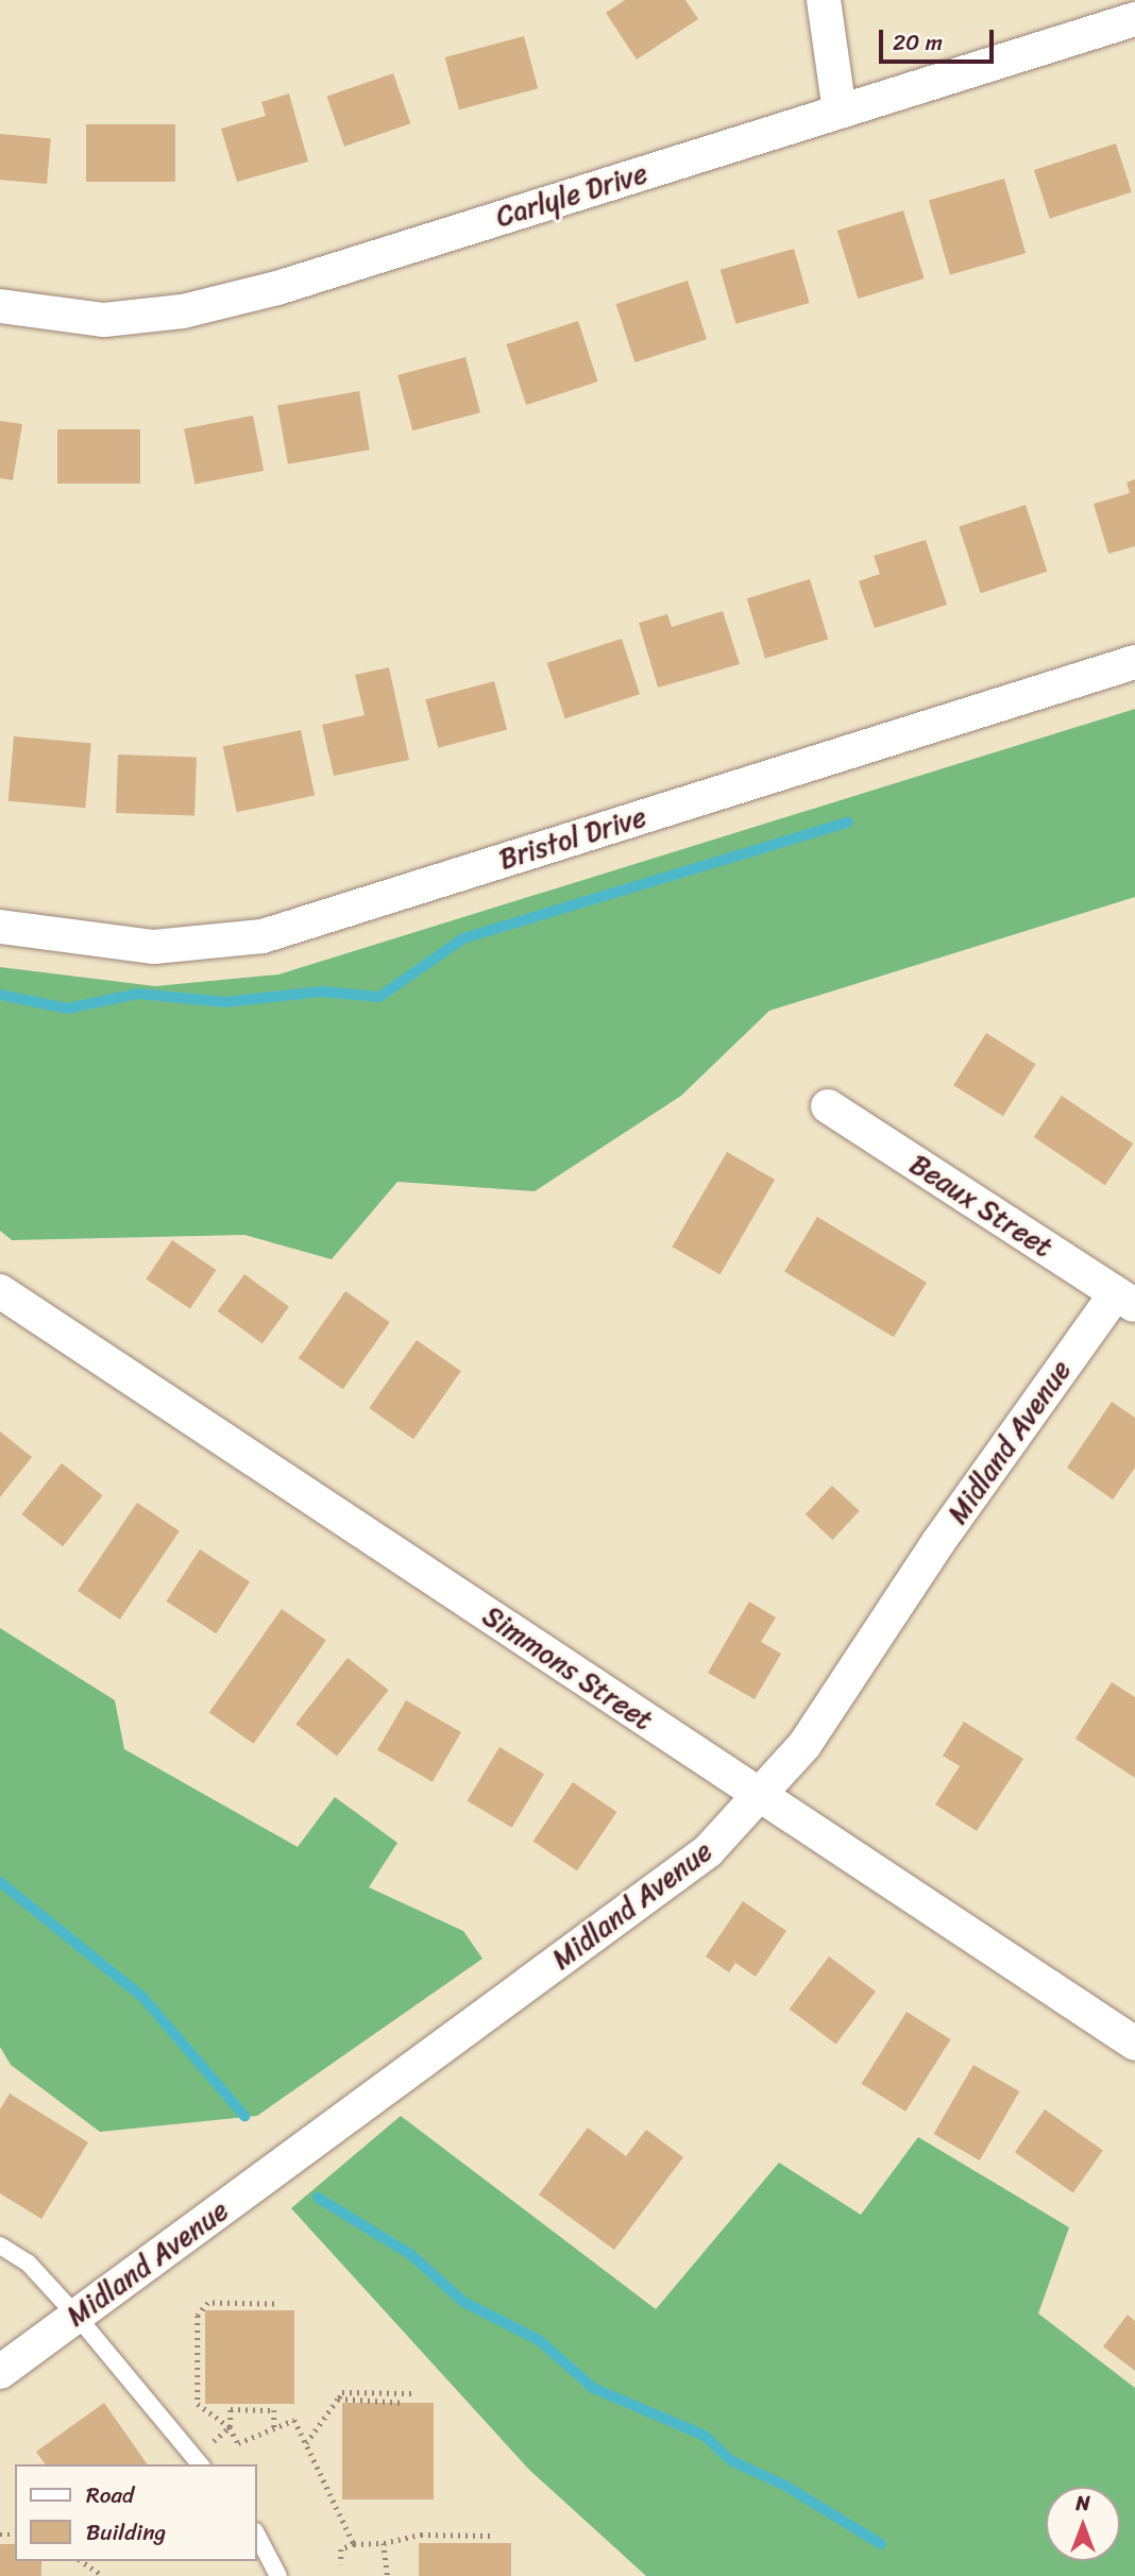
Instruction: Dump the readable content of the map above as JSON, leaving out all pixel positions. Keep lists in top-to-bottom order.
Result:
{
  "streets": {
    "street": [
      "Carlyle Drive",
      "Bristol Drive",
      "Beaux Street",
      "Midland Avenue",
      "Simmons Street"
    ]
  },
  "crossings": [
    ["Beaux Street", "Midland Avenue"],
    ["Midland Avenue", "Simmons Street"]
  ],
  "legend": ["Road", "Building"],
  "scale_bar": "20 m",
  "north": "top"
}
